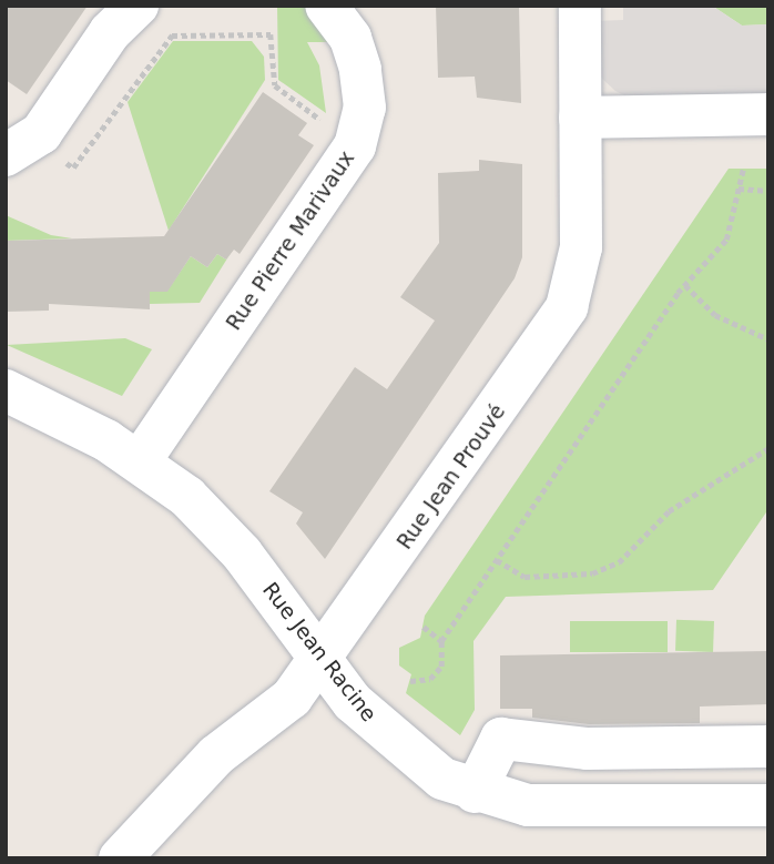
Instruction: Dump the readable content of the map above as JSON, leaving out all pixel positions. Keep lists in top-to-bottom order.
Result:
{
  "streets": {
    "street": ["Rue Pierre Marivaux", "Rue Jean Prouvé", "Rue Jean Racine"]
  },
  "crossings": [
    ["Rue Pierre Marivaux", "Rue Jean Racine"],
    ["Rue Jean Prouvé", "Rue Jean Racine"]
  ]
}
